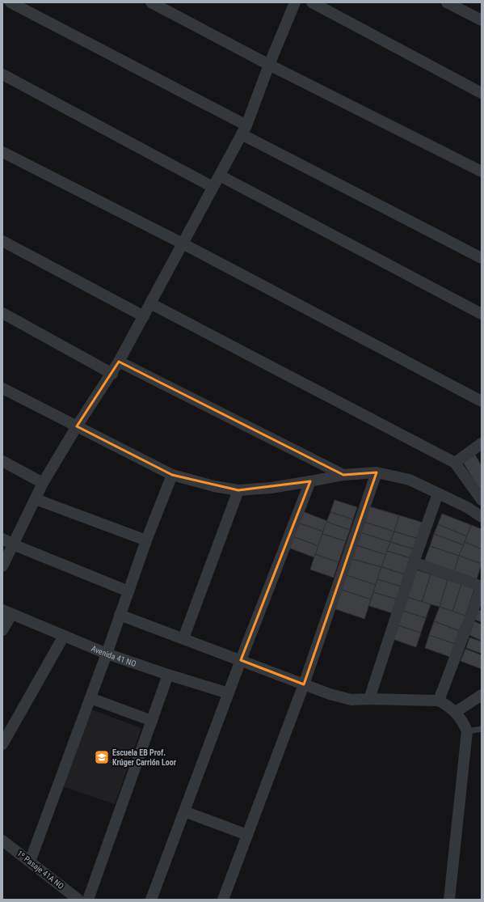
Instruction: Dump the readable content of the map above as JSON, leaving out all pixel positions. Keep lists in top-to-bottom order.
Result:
{
  "streets": {
    "street": ["Avenida 41 NO", "1º Pasaje 41A NO"]
  },
  "places": {
    "school or university": ["Escuela EB Prof. Krúger Carrión Loor"]
  }
}
